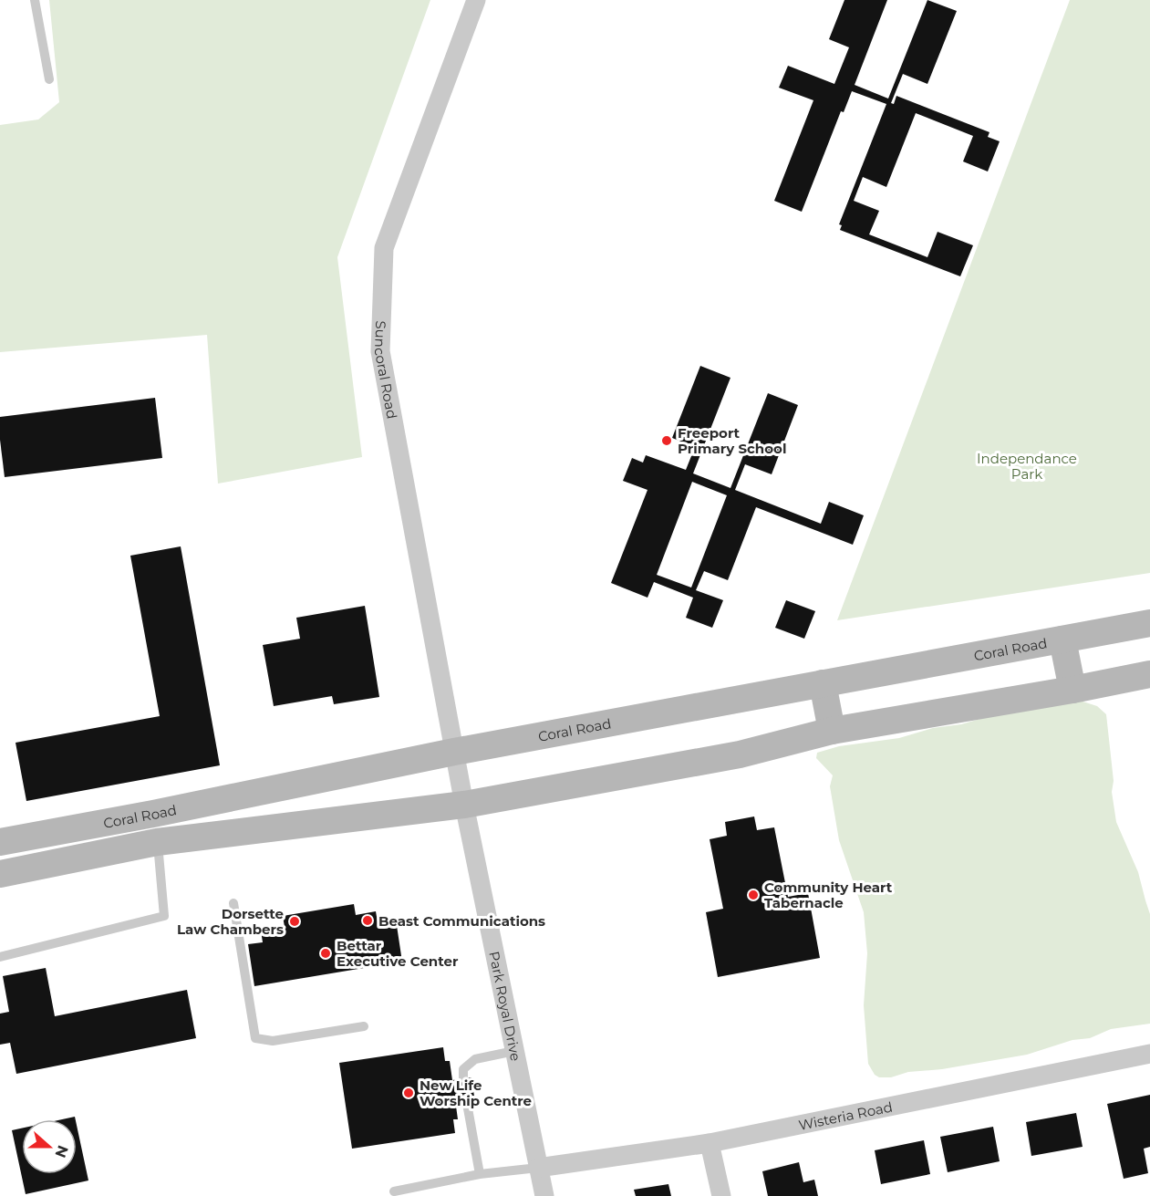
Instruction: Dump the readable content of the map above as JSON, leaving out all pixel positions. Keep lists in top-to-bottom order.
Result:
{
  "streets": {
    "main road": ["Coral Road"],
    "street": ["Suncoral Road", "Park Royal Drive", "Wisteria Road"]
  },
  "crossings": [
    ["Suncoral Road", "Coral Road"],
    ["Suncoral Road", "Park Royal Drive"],
    ["Coral Road", "Park Royal Drive"],
    ["Park Royal Drive", "Wisteria Road"]
  ],
  "parks": ["Independance Park"],
  "places": [
    "Freeport Primary School",
    "Community Heart Tabernacle",
    "Beast Communications",
    "Dorsette Law Chambers",
    "Bettar Executive Center",
    "New Life Worship Centre"
  ],
  "north": "right"
}
